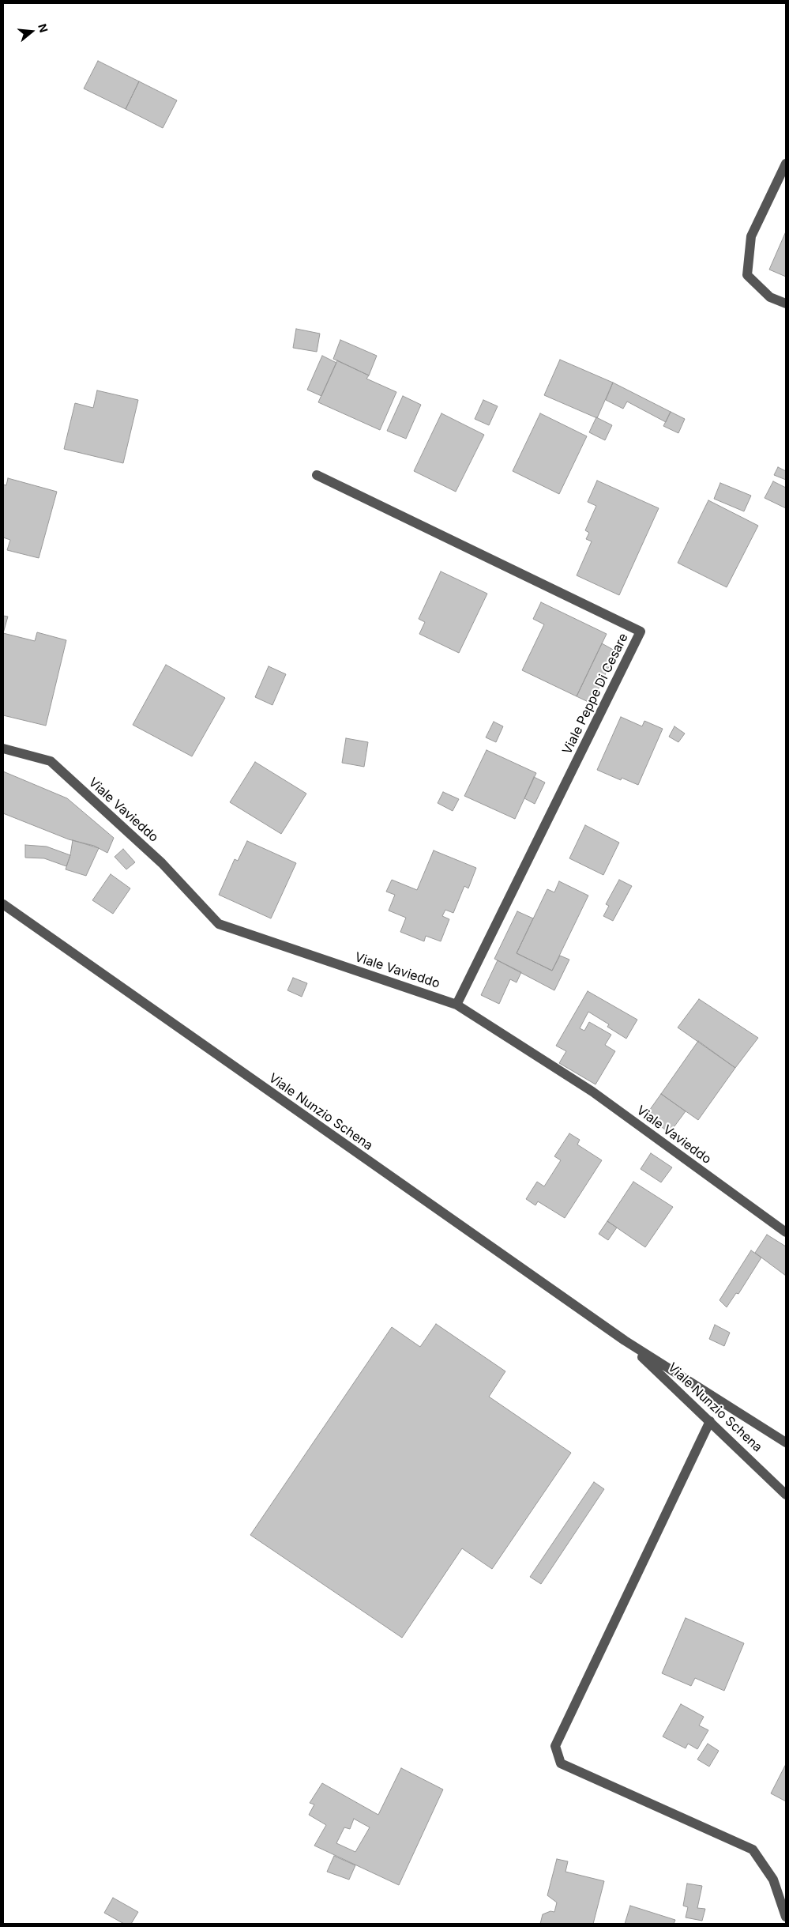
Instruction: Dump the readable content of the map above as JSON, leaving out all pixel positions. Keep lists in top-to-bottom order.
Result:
{
  "streets": {
    "street": ["Viale Peppe Di Cesare", "Viale Vavieddo", "Viale Nunzio Schena"]
  },
  "crossings": [
    ["Viale Peppe Di Cesare", "Viale Vavieddo"]
  ],
  "north": "right"
}
